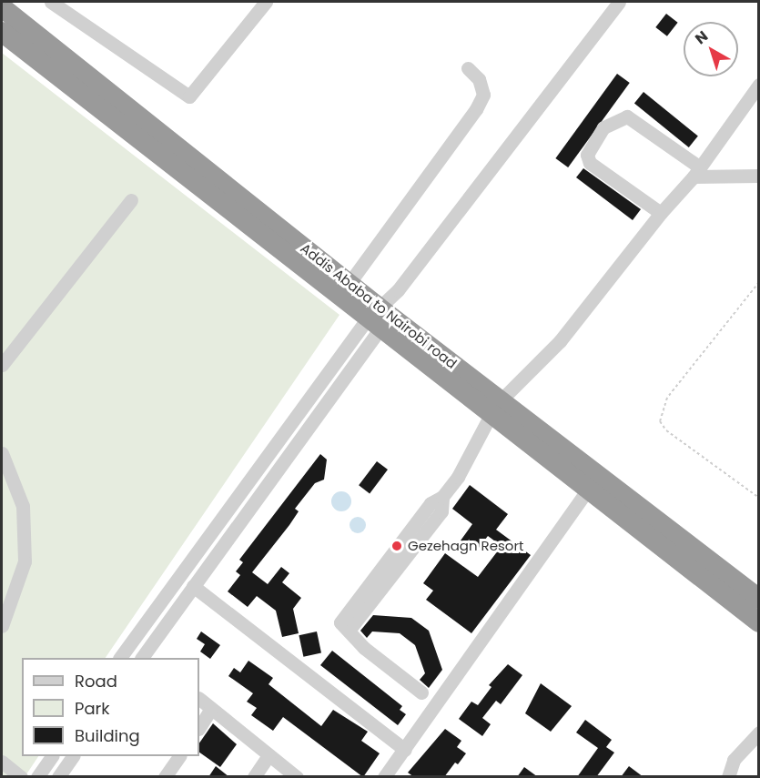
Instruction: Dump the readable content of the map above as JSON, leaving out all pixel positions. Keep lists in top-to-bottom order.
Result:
{
  "streets": {
    "highway": ["Addis Ababa to Nairobi road"]
  },
  "places": ["Gezehagn Resort"],
  "legend": ["Road", "Park", "Building"],
  "north": "top left"
}
